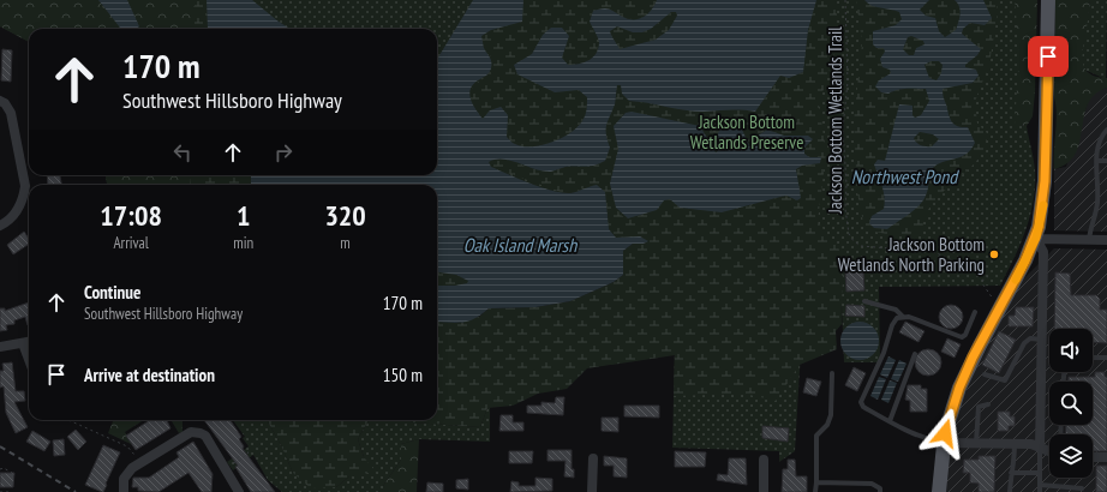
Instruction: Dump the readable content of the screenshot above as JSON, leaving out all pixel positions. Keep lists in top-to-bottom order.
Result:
{
  "streets": {
    "path": ["Jackson Bottom Wetlands Trail"]
  },
  "water": ["Northwest Pond", "Oak Island Marsh"],
  "parks": ["Jackson Bottom Wetlands Preserve"],
  "places": ["Jackson Bottom Wetlands North Parking"],
  "page": {
    "turn": ["170 m", "Southwest Hillsboro Highway"],
    "eta": [
      "17:08",
      "Arrival",
      "1",
      "min",
      "320",
      "m"
    ],
    "list": [
      {
        "name": "Continue",
        "note": "Southwest Hillsboro Highway",
        "value": "170 m"
      },
      {
        "name": "Arrive at destination",
        "value": "150 m"
      }
    ]
  }
}
